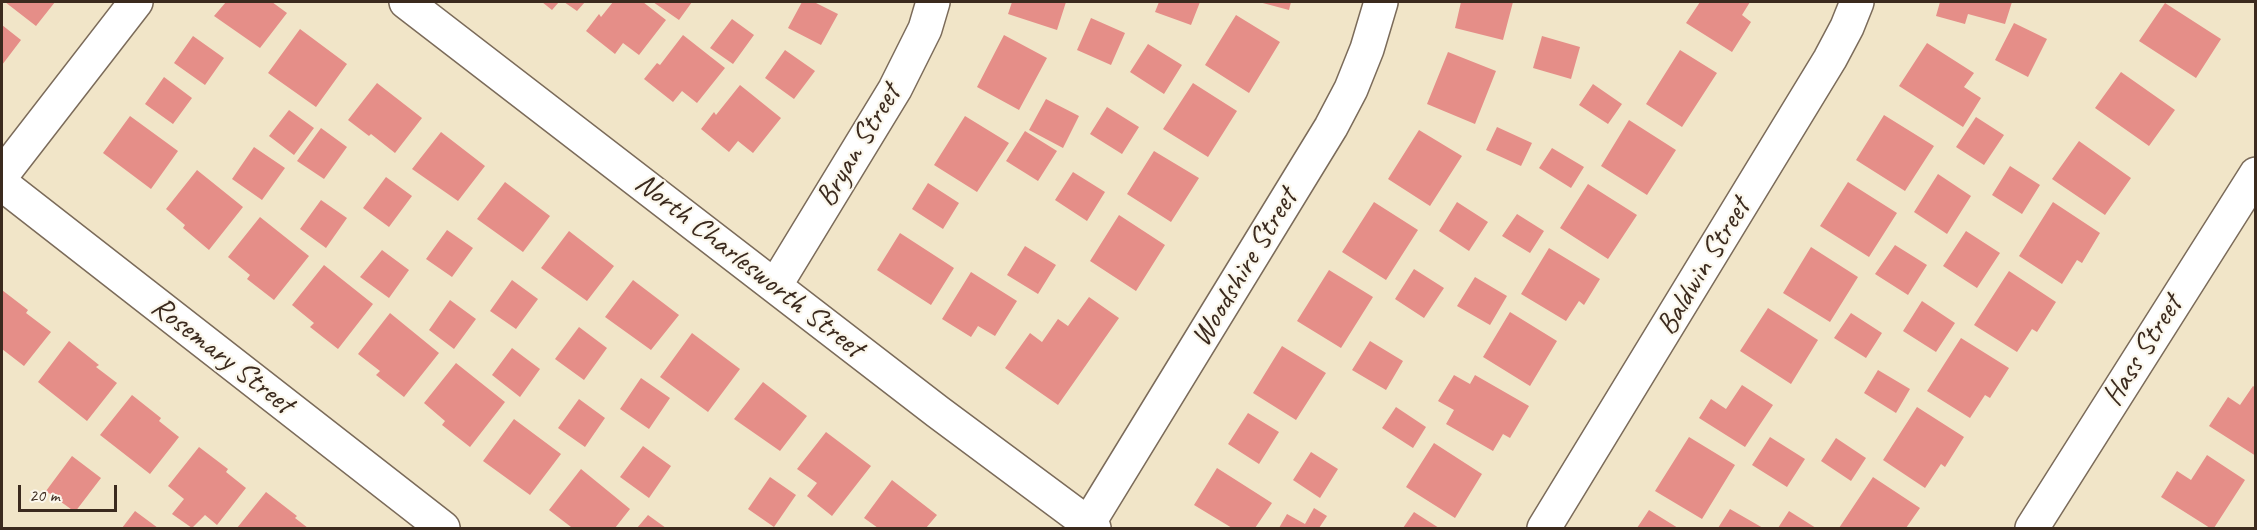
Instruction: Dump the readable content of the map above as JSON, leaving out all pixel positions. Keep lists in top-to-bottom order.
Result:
{
  "streets": {
    "street": [
      "Bryan Street",
      "North Charlesworth Street",
      "Baldwin Street",
      "Woodshire Street",
      "Hass Street",
      "Rosemary Street"
    ]
  },
  "crossings": [
    ["Bryan Street", "North Charlesworth Street"],
    ["North Charlesworth Street", "Woodshire Street"]
  ],
  "scale_bar": "20 m"
}
